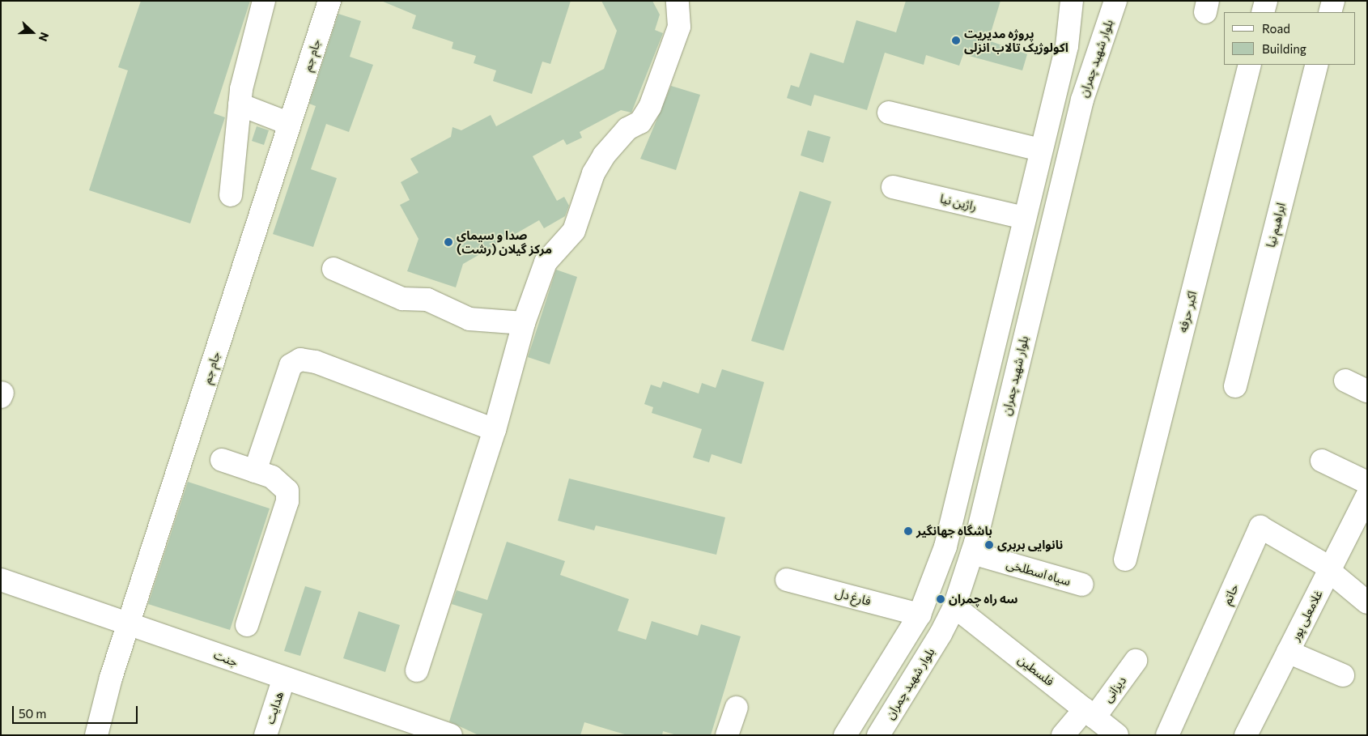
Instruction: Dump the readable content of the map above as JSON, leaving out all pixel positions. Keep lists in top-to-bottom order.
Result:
{
  "streets": {
    "street": [
      "جام جم",
      "بلوار شهید چمران",
      "راژین نیا",
      "ابراهیم نیا",
      "اکبر حرفه",
      "سیاه اسطلخی",
      "حاتم",
      "فارغ دل",
      "غلامعلی پور",
      "جنت",
      "فلسطین",
      "دیزانی",
      "هدایت"
    ]
  },
  "crossings": [
    ["جام جم", "جنت"],
    ["بلوار شهید چمران", "سیاه اسطلخی"],
    ["بلوار شهید چمران", "فلسطین"],
    ["حاتم", "غلامعلی پور"],
    ["جنت", "هدایت"],
    ["فلسطین", "دیزانی"]
  ],
  "places": [
    "پروژه مدیریت اکولوژیک تالاب انزلی",
    "صدا و سیمای مرکز گیلان (رشت)",
    "باشگاه جهانگیر",
    "نانوایی بربری",
    "سه راه چمران"
  ],
  "legend": ["Road", "Building"],
  "scale_bar": "50 m",
  "north": "right"
}
